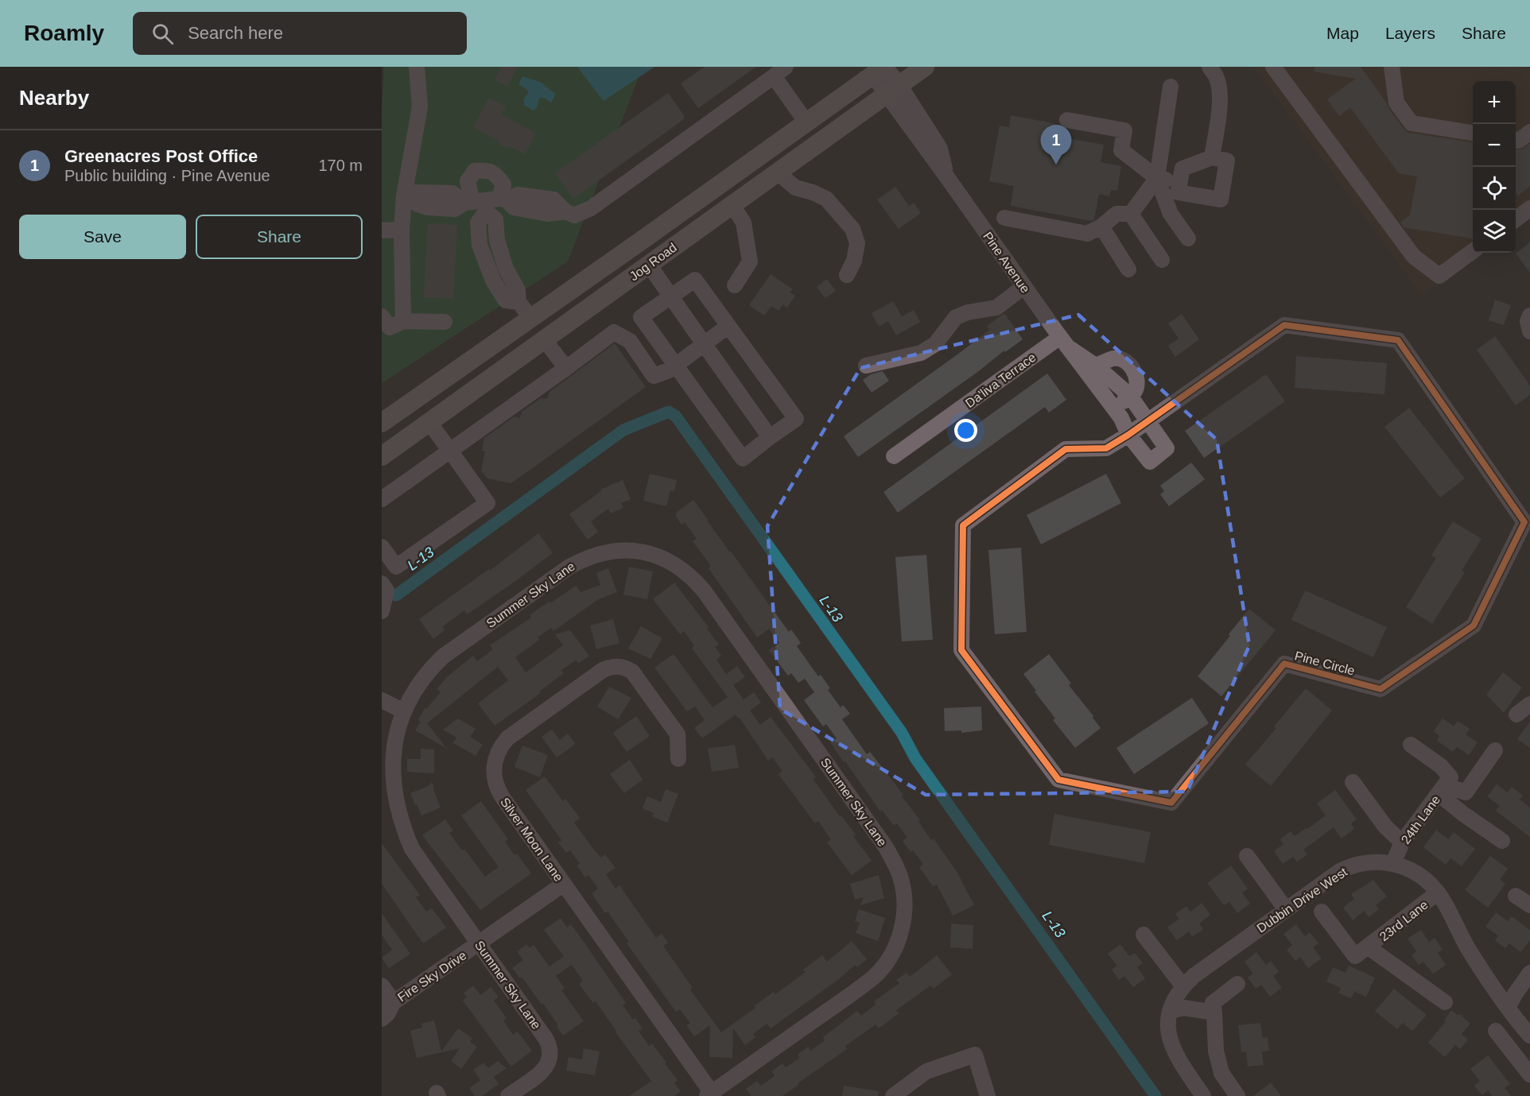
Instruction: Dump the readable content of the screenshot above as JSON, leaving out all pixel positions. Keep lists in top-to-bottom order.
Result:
{
  "streets": {
    "main road": ["Jog Road"],
    "street": [
      "Pine Avenue",
      "Da'liva Terrace",
      "Summer Sky Lane",
      "Pine Circle",
      "24th Lane",
      "Silver Moon Lane",
      "Dubbin Drive West",
      "23rd Lane",
      "Fire Sky Drive"
    ]
  },
  "crossings": [
    ["Jog Road", "Pine Avenue"],
    ["Pine Avenue", "Da'liva Terrace"],
    ["Pine Avenue", "Pine Circle"],
    ["Summer Sky Lane", "Silver Moon Lane"],
    ["Summer Sky Lane", "Fire Sky Drive"],
    ["24th Lane", "Dubbin Drive West"],
    ["Silver Moon Lane", "Fire Sky Drive"],
    ["Dubbin Drive West", "23rd Lane"]
  ],
  "water": ["L-13"],
  "page": {
    "header": "Roamly",
    "search": "Search here",
    "nav": ["Map", "Layers", "Share"],
    "heading": "Nearby",
    "map_buttons": ["+", "−"],
    "pins": "1",
    "list": [
      {
        "mark": "1",
        "name": "Greenacres Post Office",
        "note": "Public building · Pine Avenue",
        "value": "170 m"
      }
    ],
    "buttons": ["Save", "Share"]
  }
}
